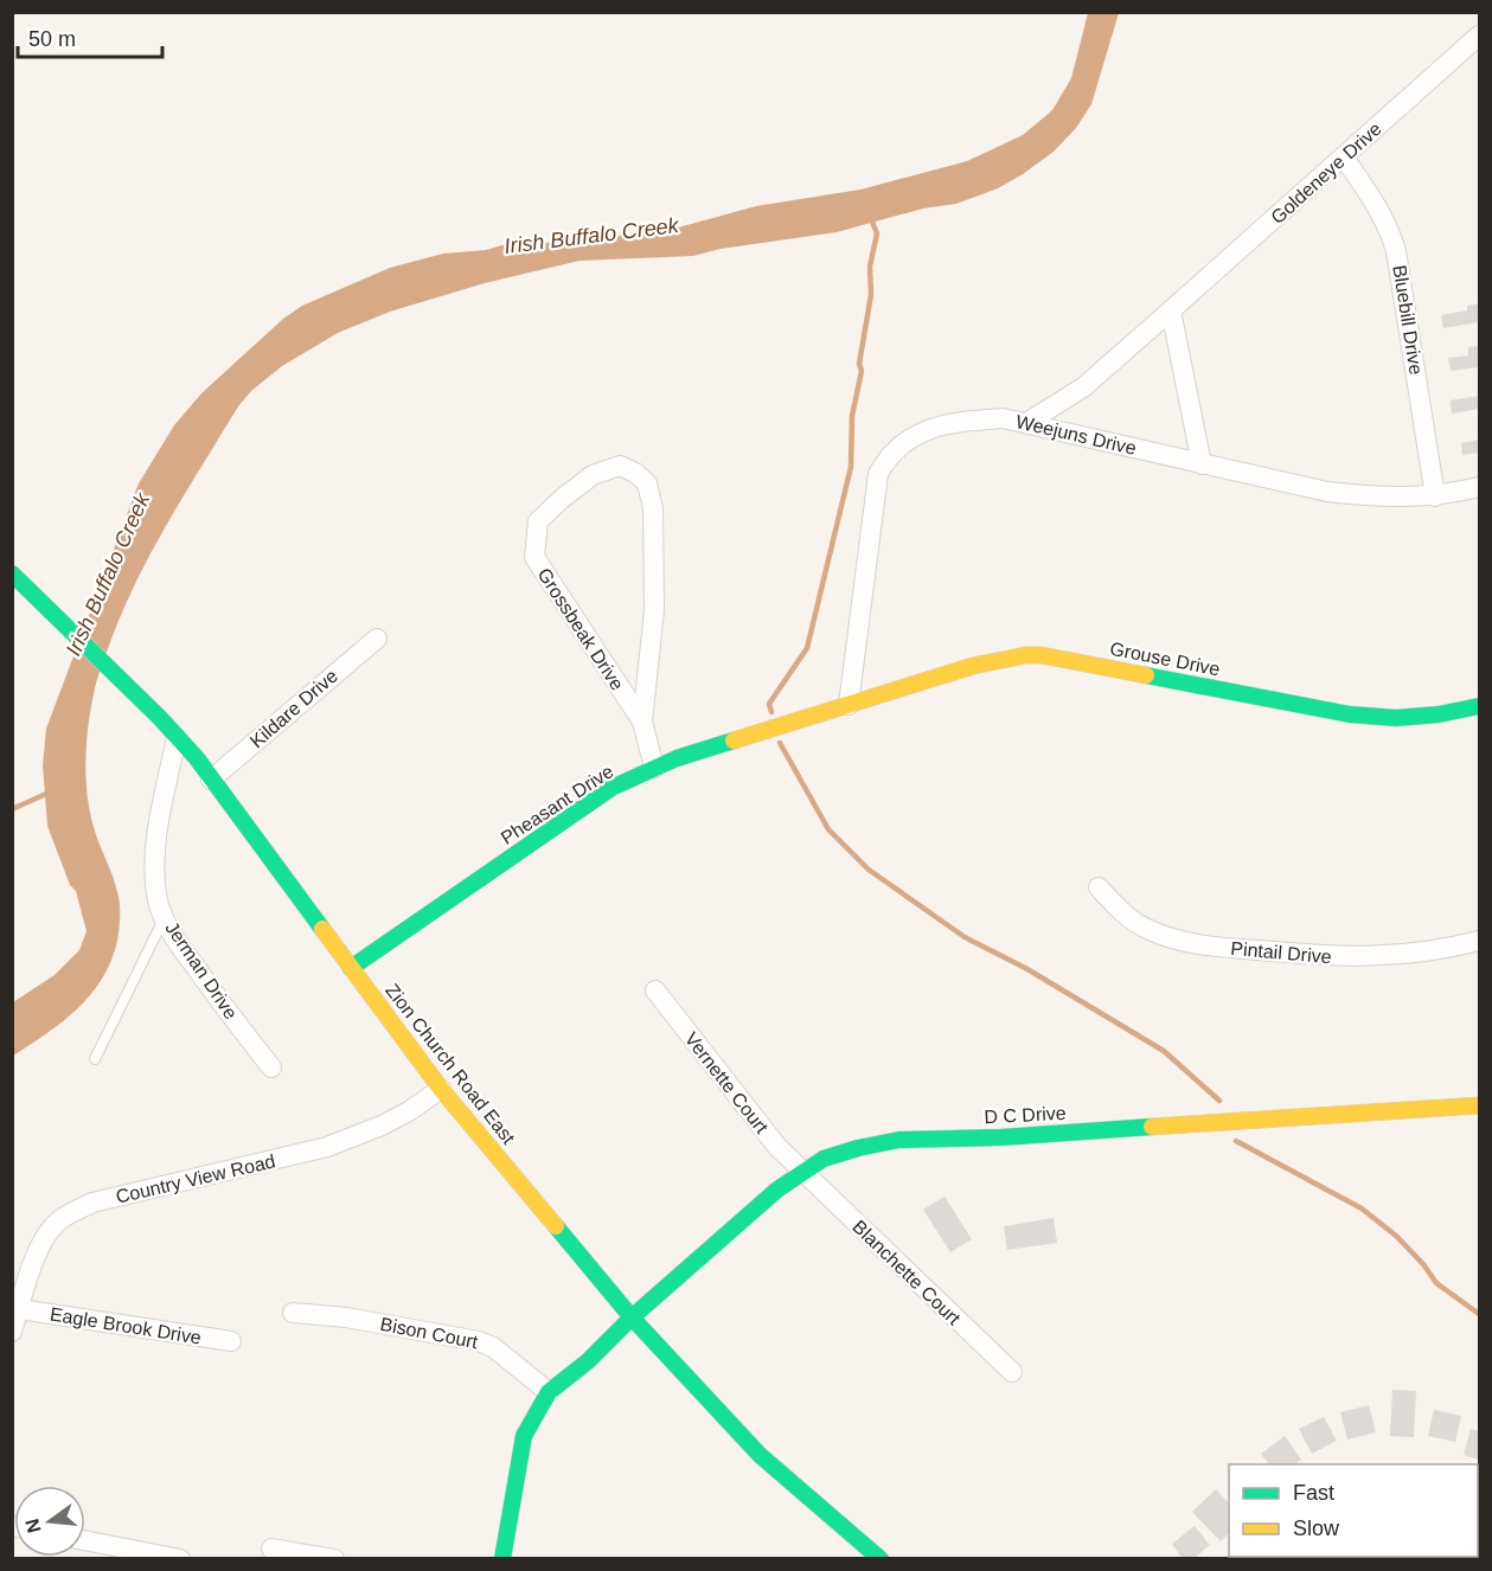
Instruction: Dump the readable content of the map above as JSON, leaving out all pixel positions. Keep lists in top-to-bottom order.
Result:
{
  "streets": {
    "street": [
      "Goldeneye Drive",
      "Bluebill Drive",
      "Weejuns Drive",
      "Grossbeak Drive",
      "Grouse Drive",
      "Kildare Drive",
      "Pheasant Drive",
      "Pintail Drive",
      "Jerman Drive",
      "Zion Church Road East",
      "Vernette Court",
      "D C Drive",
      "Country View Road",
      "Blanchette Court",
      "Eagle Brook Drive",
      "Bison Court"
    ]
  },
  "crossings": [
    ["Goldeneye Drive", "Bluebill Drive"],
    ["Goldeneye Drive", "Weejuns Drive"],
    ["Bluebill Drive", "Weejuns Drive"],
    ["Weejuns Drive", "Grouse Drive"],
    ["Weejuns Drive", "Pheasant Drive"],
    ["Grossbeak Drive", "Pheasant Drive"],
    ["Grouse Drive", "Pheasant Drive"],
    ["Kildare Drive", "Zion Church Road East"],
    ["Pheasant Drive", "Zion Church Road East"],
    ["Jerman Drive", "Zion Church Road East"],
    ["Zion Church Road East", "D C Drive"],
    ["Zion Church Road East", "Country View Road"],
    ["Vernette Court", "D C Drive"],
    ["Vernette Court", "Blanchette Court"],
    ["D C Drive", "Blanchette Court"],
    ["D C Drive", "Bison Court"],
    ["Country View Road", "Eagle Brook Drive"]
  ],
  "water": ["Irish Buffalo Creek"],
  "legend": ["Fast", "Slow"],
  "scale_bar": "50 m",
  "north": "left"
}
